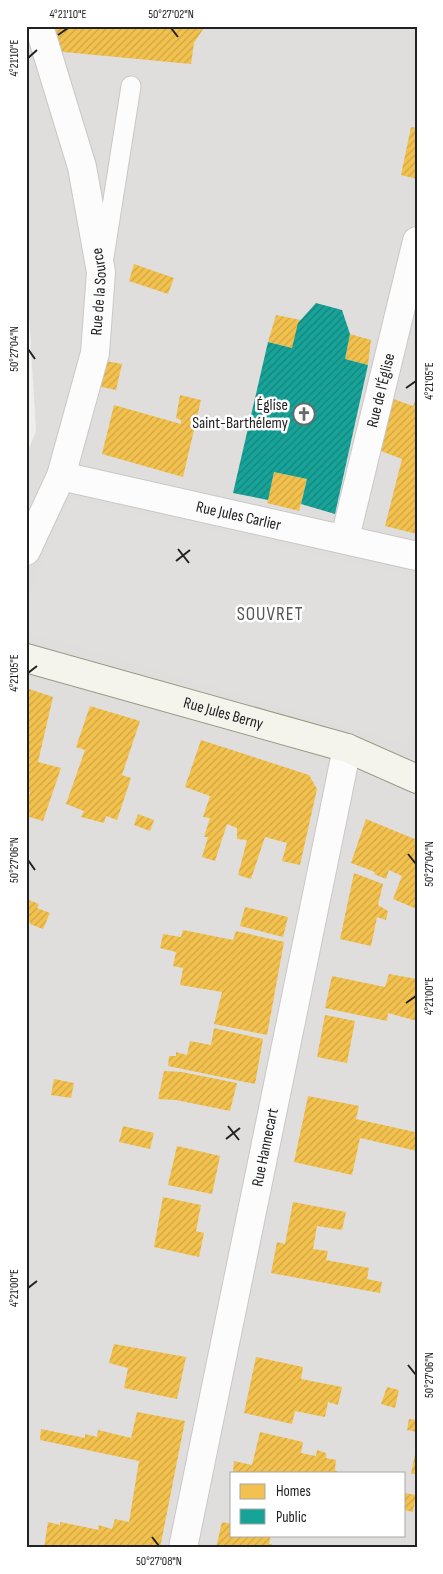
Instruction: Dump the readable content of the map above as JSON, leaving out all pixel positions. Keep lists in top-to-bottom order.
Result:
{
  "streets": {
    "main road": ["Rue Jules Berny"],
    "street": [
      "Rue de la Source",
      "Rue de l'Église",
      "Rue Jules Carlier",
      "Rue Hannecart"
    ]
  },
  "crossings": [
    ["Rue de la Source", "Rue Jules Carlier"],
    ["Rue de l'Église", "Rue Jules Carlier"],
    ["Rue Jules Berny", "Rue Hannecart"]
  ],
  "districts": ["SOUVRET"],
  "places": {
    "church": ["Église Saint-Barthélemy"]
  },
  "legend": ["Homes", "Public"],
  "coordinates": [
    "4°21'10\"E",
    "50°27'02\"N",
    "50°27'04\"N",
    "4°21'05\"E",
    "50°27'06\"N",
    "4°21'00\"E",
    "50°27'08\"N"
  ]
}
